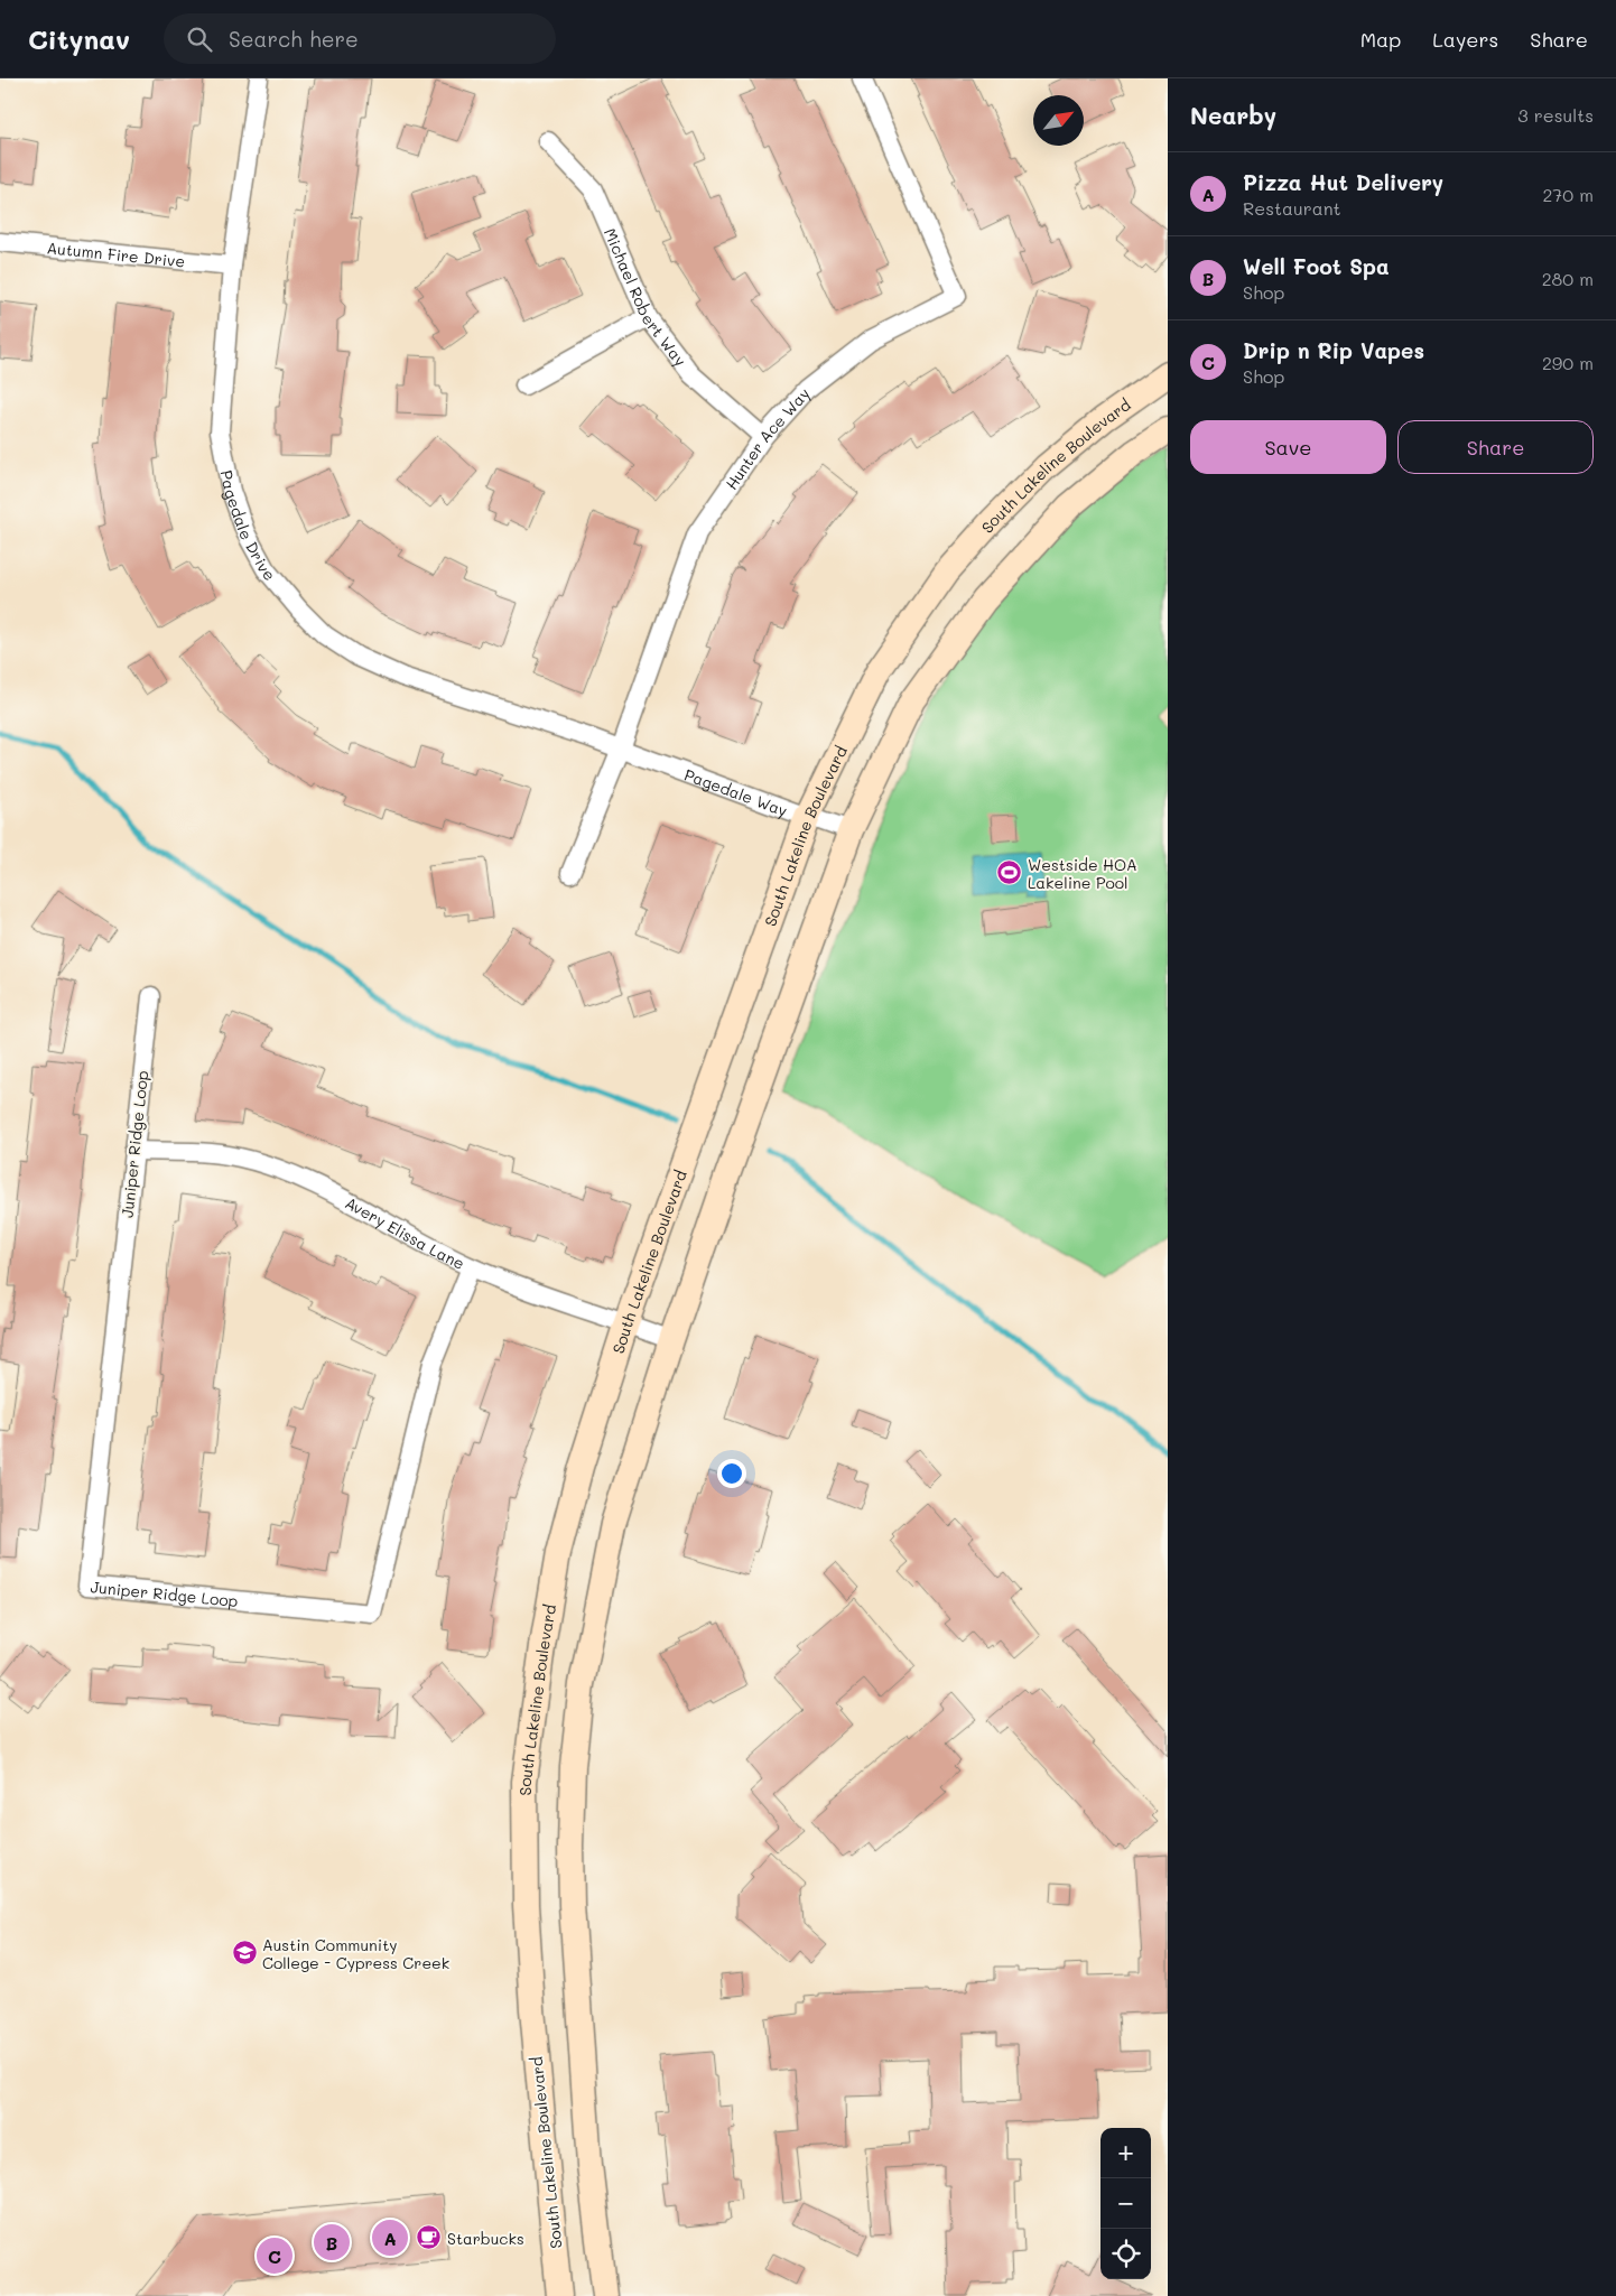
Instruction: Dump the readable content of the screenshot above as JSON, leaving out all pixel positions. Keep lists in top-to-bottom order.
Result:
{
  "streets": {
    "main road": ["South Lakeline Boulevard"],
    "street": [
      "Autumn Fire Drive",
      "Michael Robert Way",
      "Hunter Ace Way",
      "Pagedale Drive",
      "Pagedale Way",
      "Juniper Ridge Loop",
      "Avery Elissa Lane"
    ]
  },
  "crossings": [
    ["Autumn Fire Drive", "Pagedale Drive"],
    ["Michael Robert Way", "Hunter Ace Way"],
    ["Hunter Ace Way", "Pagedale Drive"],
    ["Hunter Ace Way", "Pagedale Way"],
    ["South Lakeline Boulevard", "Pagedale Way"],
    ["South Lakeline Boulevard", "Avery Elissa Lane"],
    ["Pagedale Drive", "Pagedale Way"],
    ["Juniper Ridge Loop", "Avery Elissa Lane"]
  ],
  "places": {
    "sports": ["Westside HOA Lakeline Pool"],
    "school or university": ["Austin Community College - Cypress Creek"],
    "cafe": ["Starbucks"]
  },
  "north": "top right",
  "page": {
    "header": "Citynav",
    "search": "Search here",
    "nav": ["Map", "Layers", "Share"],
    "heading": ["Nearby", "3 results"],
    "list": [
      {
        "mark": "A",
        "name": "Pizza Hut Delivery",
        "note": "Restaurant",
        "value": "270 m"
      },
      {
        "mark": "B",
        "name": "Well Foot Spa",
        "note": "Shop",
        "value": "280 m"
      },
      {
        "mark": "C",
        "name": "Drip n Rip Vapes",
        "note": "Shop",
        "value": "290 m"
      }
    ],
    "buttons": ["Save", "Share"],
    "map_buttons": ["+", "−"],
    "pins": ["A", "B", "C"]
  }
}
